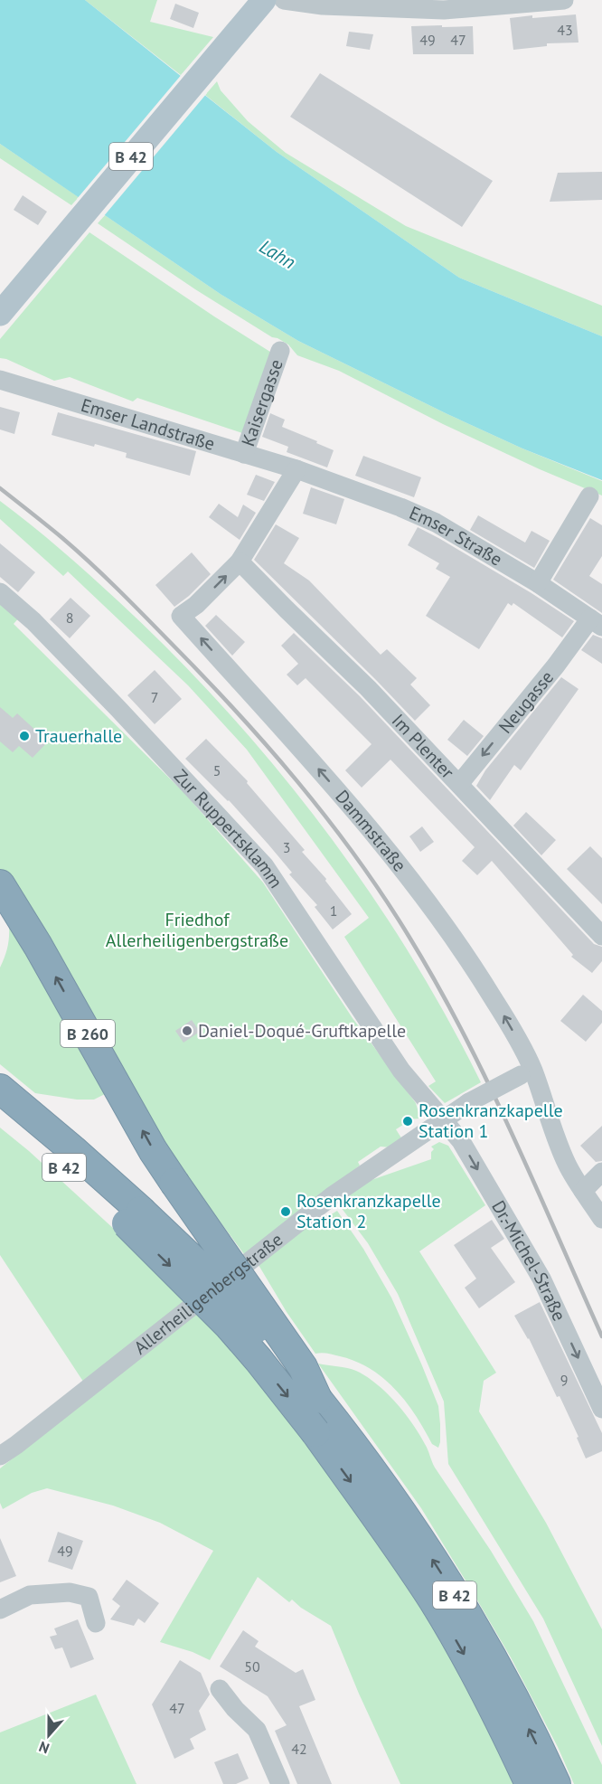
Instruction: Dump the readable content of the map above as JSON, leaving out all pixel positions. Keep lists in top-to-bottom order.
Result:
{
  "streets": {
    "highway": ["B 42", "B 260"],
    "street": [
      "Kaisergasse",
      "Emser Landstraße",
      "Emser Straße",
      "Neugasse",
      "Im Plenter",
      "Zur Ruppertsklamm",
      "Dammstraße",
      "Dr.-Michel-Straße",
      "Allerheiligenbergstraße"
    ]
  },
  "crossings": [
    ["B 42", "B 260"],
    ["Kaisergasse", "Emser Landstraße"],
    ["Emser Landstraße", "Emser Straße"],
    ["Emser Straße", "Neugasse"],
    ["Neugasse", "Im Plenter"],
    ["Im Plenter", "Dammstraße"],
    ["Zur Ruppertsklamm", "Dr.-Michel-Straße"],
    ["Zur Ruppertsklamm", "Allerheiligenbergstraße"],
    ["Dammstraße", "Allerheiligenbergstraße"],
    ["Dr.-Michel-Straße", "Allerheiligenbergstraße"]
  ],
  "one_way": ["Neugasse", "Dammstraße", "Dr.-Michel-Straße"],
  "water": ["Lahn"],
  "parks": ["Friedhof Allerheiligenbergstraße"],
  "places": [
    "Trauerhalle",
    "Daniel-Doqué-Gruftkapelle",
    "Rosenkranzkapelle Station 1",
    "Rosenkranzkapelle Station 2"
  ],
  "house_numbers": [
    "43",
    "49",
    "47",
    "8",
    "7",
    "5",
    "3",
    "1",
    "9",
    "49",
    "50",
    "47",
    "42"
  ],
  "north": "bottom"
}
